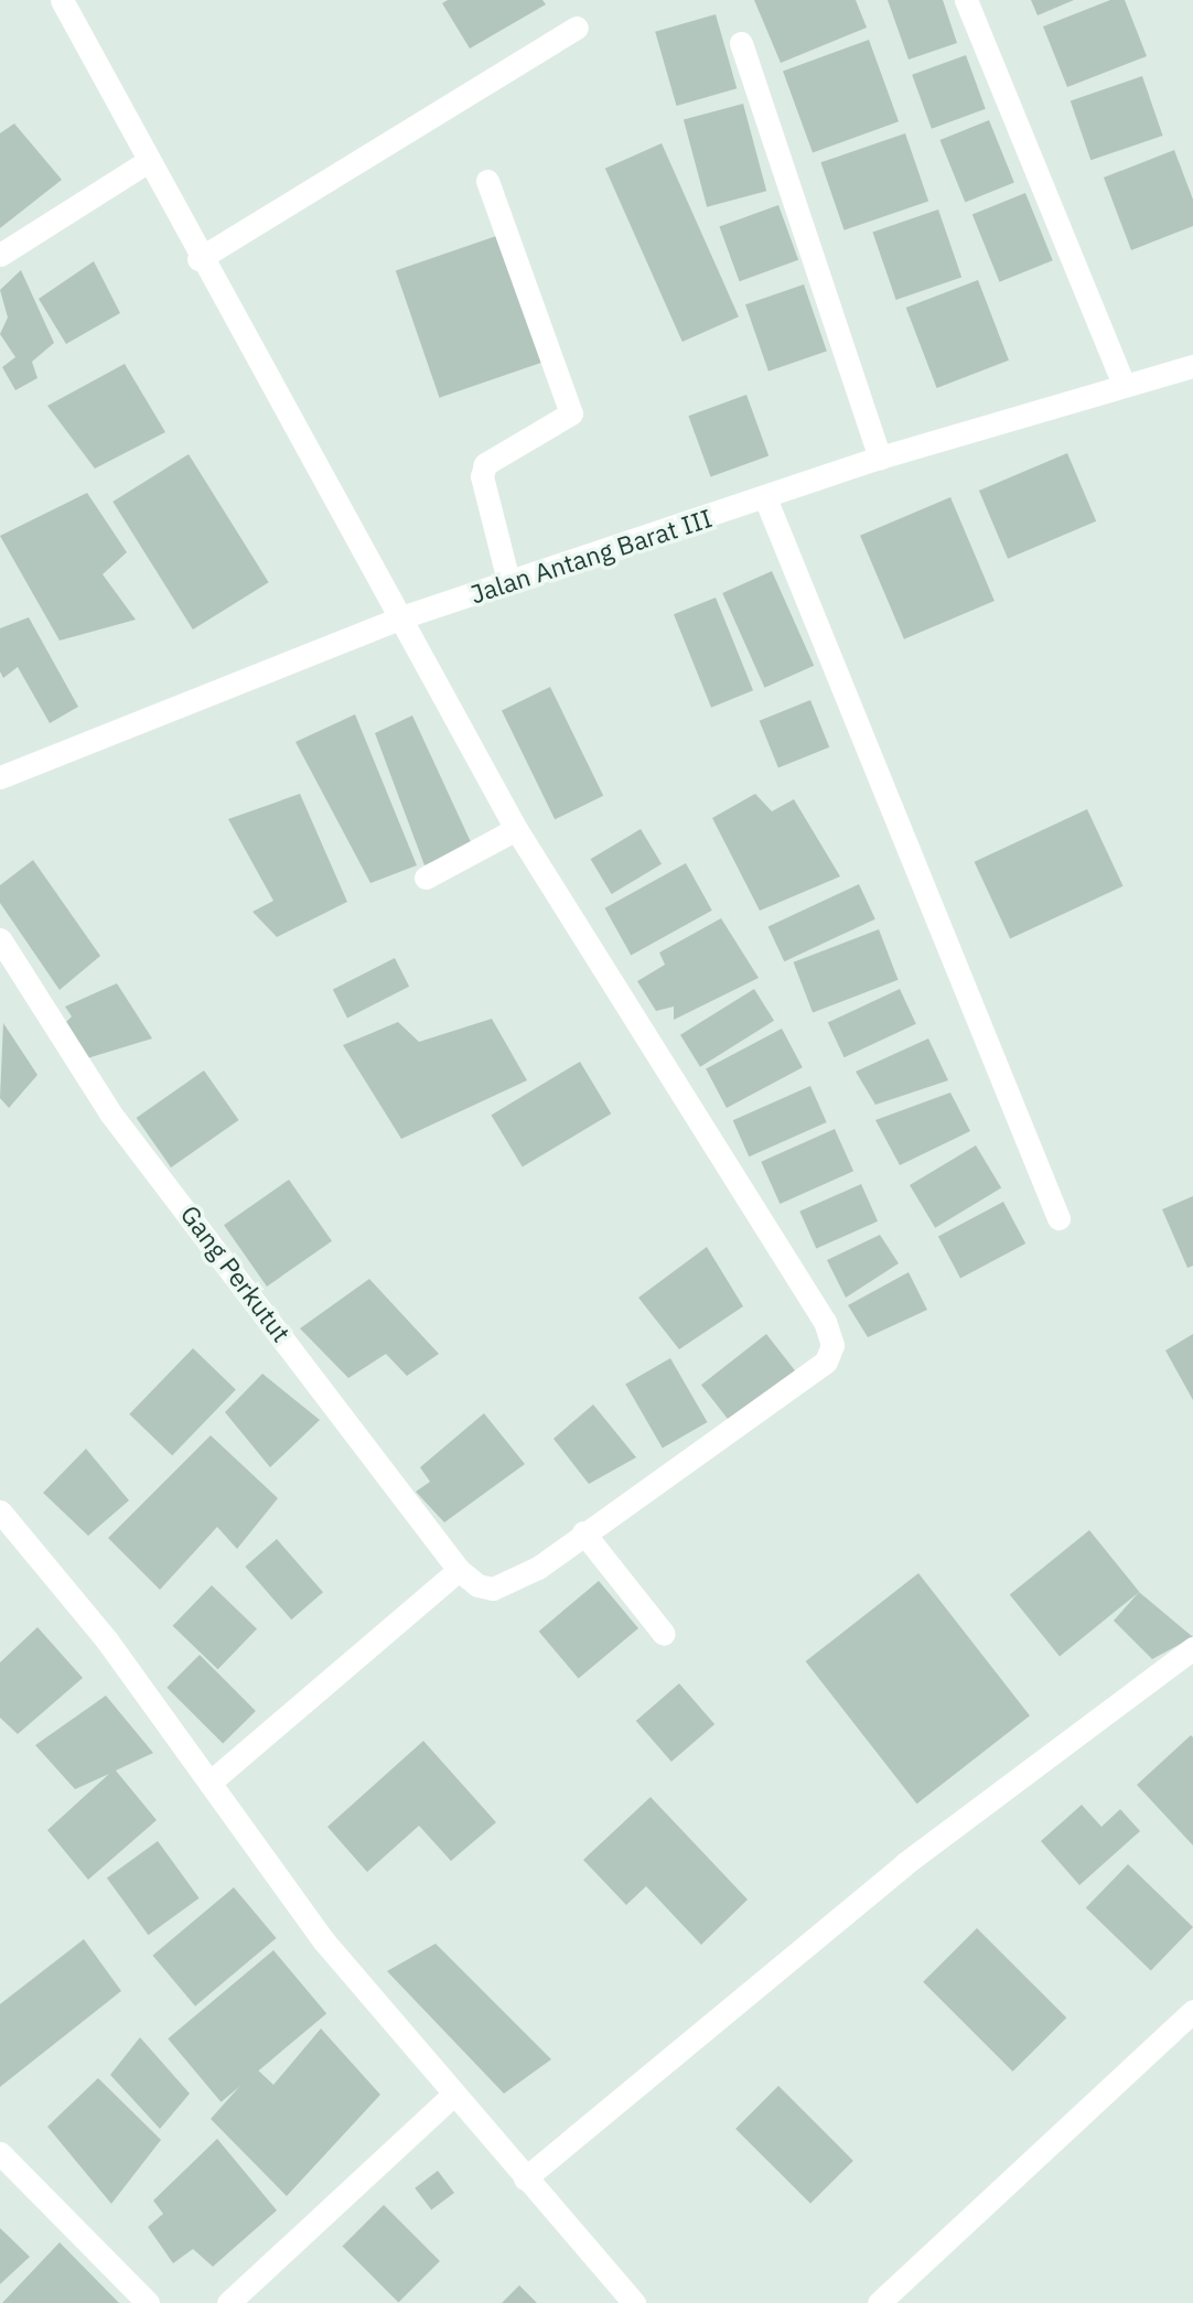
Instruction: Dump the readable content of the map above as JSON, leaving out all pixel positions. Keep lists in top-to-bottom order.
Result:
{
  "streets": {
    "street": ["Jalan Antang Barat III", "Gang Perkutut"]
  }
}
